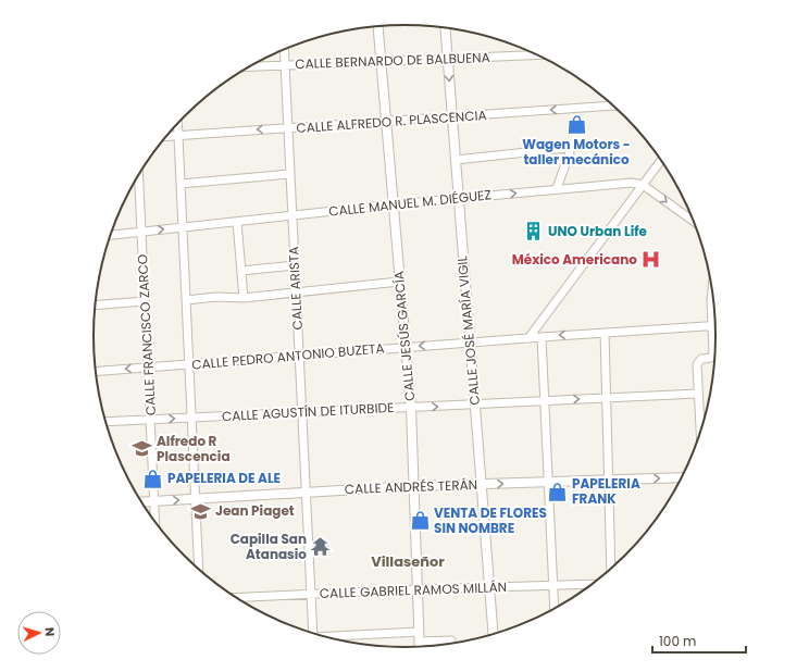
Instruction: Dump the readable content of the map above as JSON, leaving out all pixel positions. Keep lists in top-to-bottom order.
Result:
{
  "streets": {
    "street": [
      "CALLE BERNARDO DE BALBUENA",
      "CALLE ALFREDO R. PLASCENCIA",
      "CALLE MANUEL M. DIÉGUEZ",
      "CALLE ARISTA",
      "CALLE JOSÉ MARÍA VIGIL",
      "CALLE FRANCISCO ZARCO",
      "CALLE JESÚS GARCÍA",
      "CALLE PEDRO ANTONIO BUZETA",
      "CALLE AGUSTÍN DE ITURBIDE",
      "CALLE ANDRÉS TERÁN",
      "CALLE GABRIEL RAMOS MILLÁN"
    ]
  },
  "crossings": [
    ["CALLE BERNARDO DE BALBUENA", "CALLE ARISTA"],
    ["CALLE BERNARDO DE BALBUENA", "CALLE JOSÉ MARÍA VIGIL"],
    ["CALLE BERNARDO DE BALBUENA", "CALLE JESÚS GARCÍA"],
    ["CALLE ALFREDO R. PLASCENCIA", "CALLE ARISTA"],
    ["CALLE ALFREDO R. PLASCENCIA", "CALLE JOSÉ MARÍA VIGIL"],
    ["CALLE ALFREDO R. PLASCENCIA", "CALLE JESÚS GARCÍA"],
    ["CALLE MANUEL M. DIÉGUEZ", "CALLE ARISTA"],
    ["CALLE MANUEL M. DIÉGUEZ", "CALLE JOSÉ MARÍA VIGIL"],
    ["CALLE MANUEL M. DIÉGUEZ", "CALLE FRANCISCO ZARCO"],
    ["CALLE MANUEL M. DIÉGUEZ", "CALLE JESÚS GARCÍA"],
    ["CALLE ARISTA", "CALLE PEDRO ANTONIO BUZETA"],
    ["CALLE ARISTA", "CALLE AGUSTÍN DE ITURBIDE"],
    ["CALLE ARISTA", "CALLE ANDRÉS TERÁN"],
    ["CALLE ARISTA", "CALLE GABRIEL RAMOS MILLÁN"],
    ["CALLE JOSÉ MARÍA VIGIL", "CALLE PEDRO ANTONIO BUZETA"],
    ["CALLE JOSÉ MARÍA VIGIL", "CALLE AGUSTÍN DE ITURBIDE"],
    ["CALLE JOSÉ MARÍA VIGIL", "CALLE ANDRÉS TERÁN"],
    ["CALLE JOSÉ MARÍA VIGIL", "CALLE GABRIEL RAMOS MILLÁN"],
    ["CALLE FRANCISCO ZARCO", "CALLE PEDRO ANTONIO BUZETA"],
    ["CALLE FRANCISCO ZARCO", "CALLE AGUSTÍN DE ITURBIDE"],
    ["CALLE FRANCISCO ZARCO", "CALLE ANDRÉS TERÁN"],
    ["CALLE JESÚS GARCÍA", "CALLE PEDRO ANTONIO BUZETA"],
    ["CALLE JESÚS GARCÍA", "CALLE AGUSTÍN DE ITURBIDE"],
    ["CALLE JESÚS GARCÍA", "CALLE ANDRÉS TERÁN"],
    ["CALLE JESÚS GARCÍA", "CALLE GABRIEL RAMOS MILLÁN"]
  ],
  "districts": ["Villaseñor"],
  "places": {
    "shop": [
      "Wagen Motors - taller mecánico",
      "PAPELERIA DE ALE",
      "PAPELERIA FRANK",
      "VENTA DE FLORES SIN NOMBRE"
    ],
    "building": ["UNO Urban Life"],
    "hospital": ["México Americano"],
    "school or university": ["Alfredo R Plascencia", "Jean Piaget"],
    "temple": ["Capilla San Atanasio"]
  },
  "scale_bar": "100 m",
  "north": "right"
}
